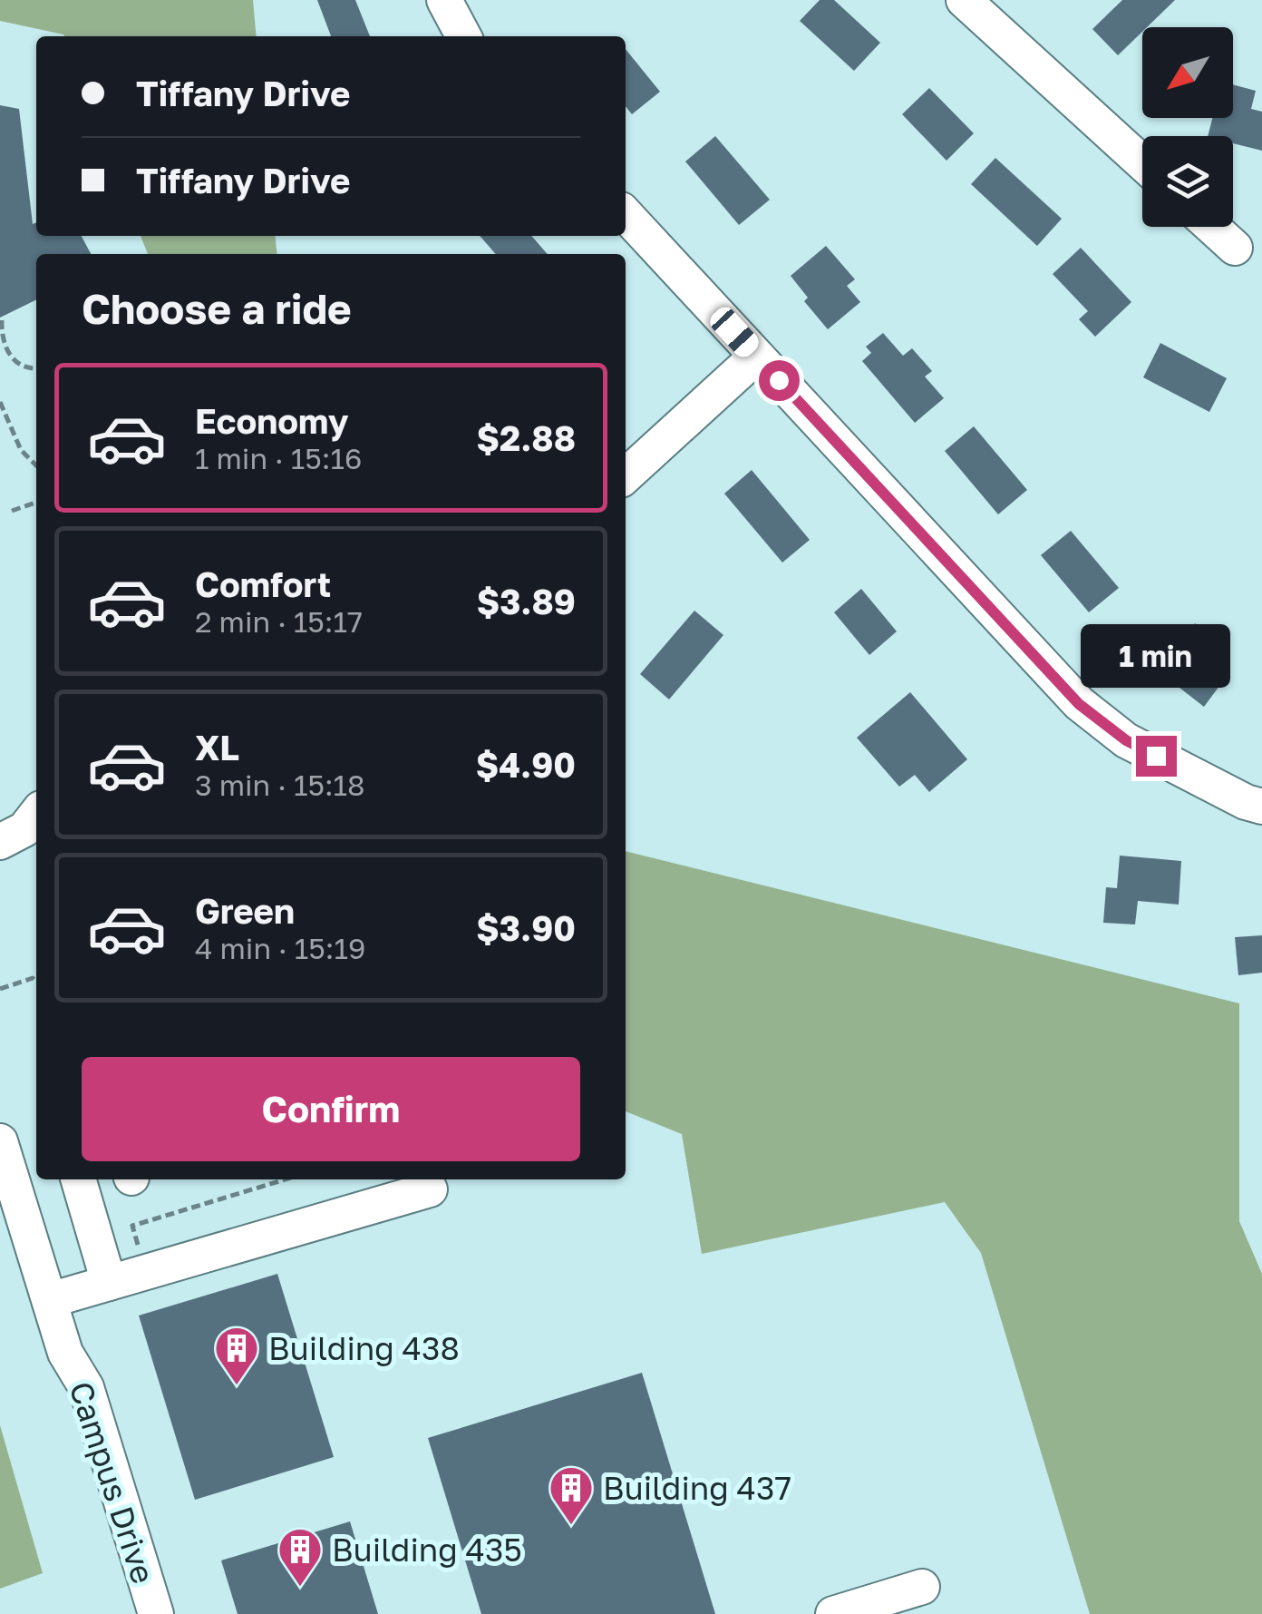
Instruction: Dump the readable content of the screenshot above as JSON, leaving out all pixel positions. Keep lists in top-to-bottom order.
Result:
{
  "streets": {
    "street": ["Campus Drive"]
  },
  "places": {
    "building": ["Building 438", "Building 437", "Building 435"]
  },
  "north": "bottom left",
  "page": {
    "banner": ["Tiffany Drive", "Tiffany Drive"],
    "heading": "Choose a ride",
    "list": [
      {
        "name": "Economy",
        "note": "1 min · 15:16",
        "value": "$2.88"
      },
      {
        "name": "Comfort",
        "note": "2 min · 15:17",
        "value": "$3.89"
      },
      {
        "name": "XL",
        "note": "3 min · 15:18",
        "value": "$4.90"
      },
      {
        "name": "Green",
        "note": "4 min · 15:19",
        "value": "$3.90"
      }
    ],
    "bubble": "1 min",
    "buttons": "Confirm"
  }
}
